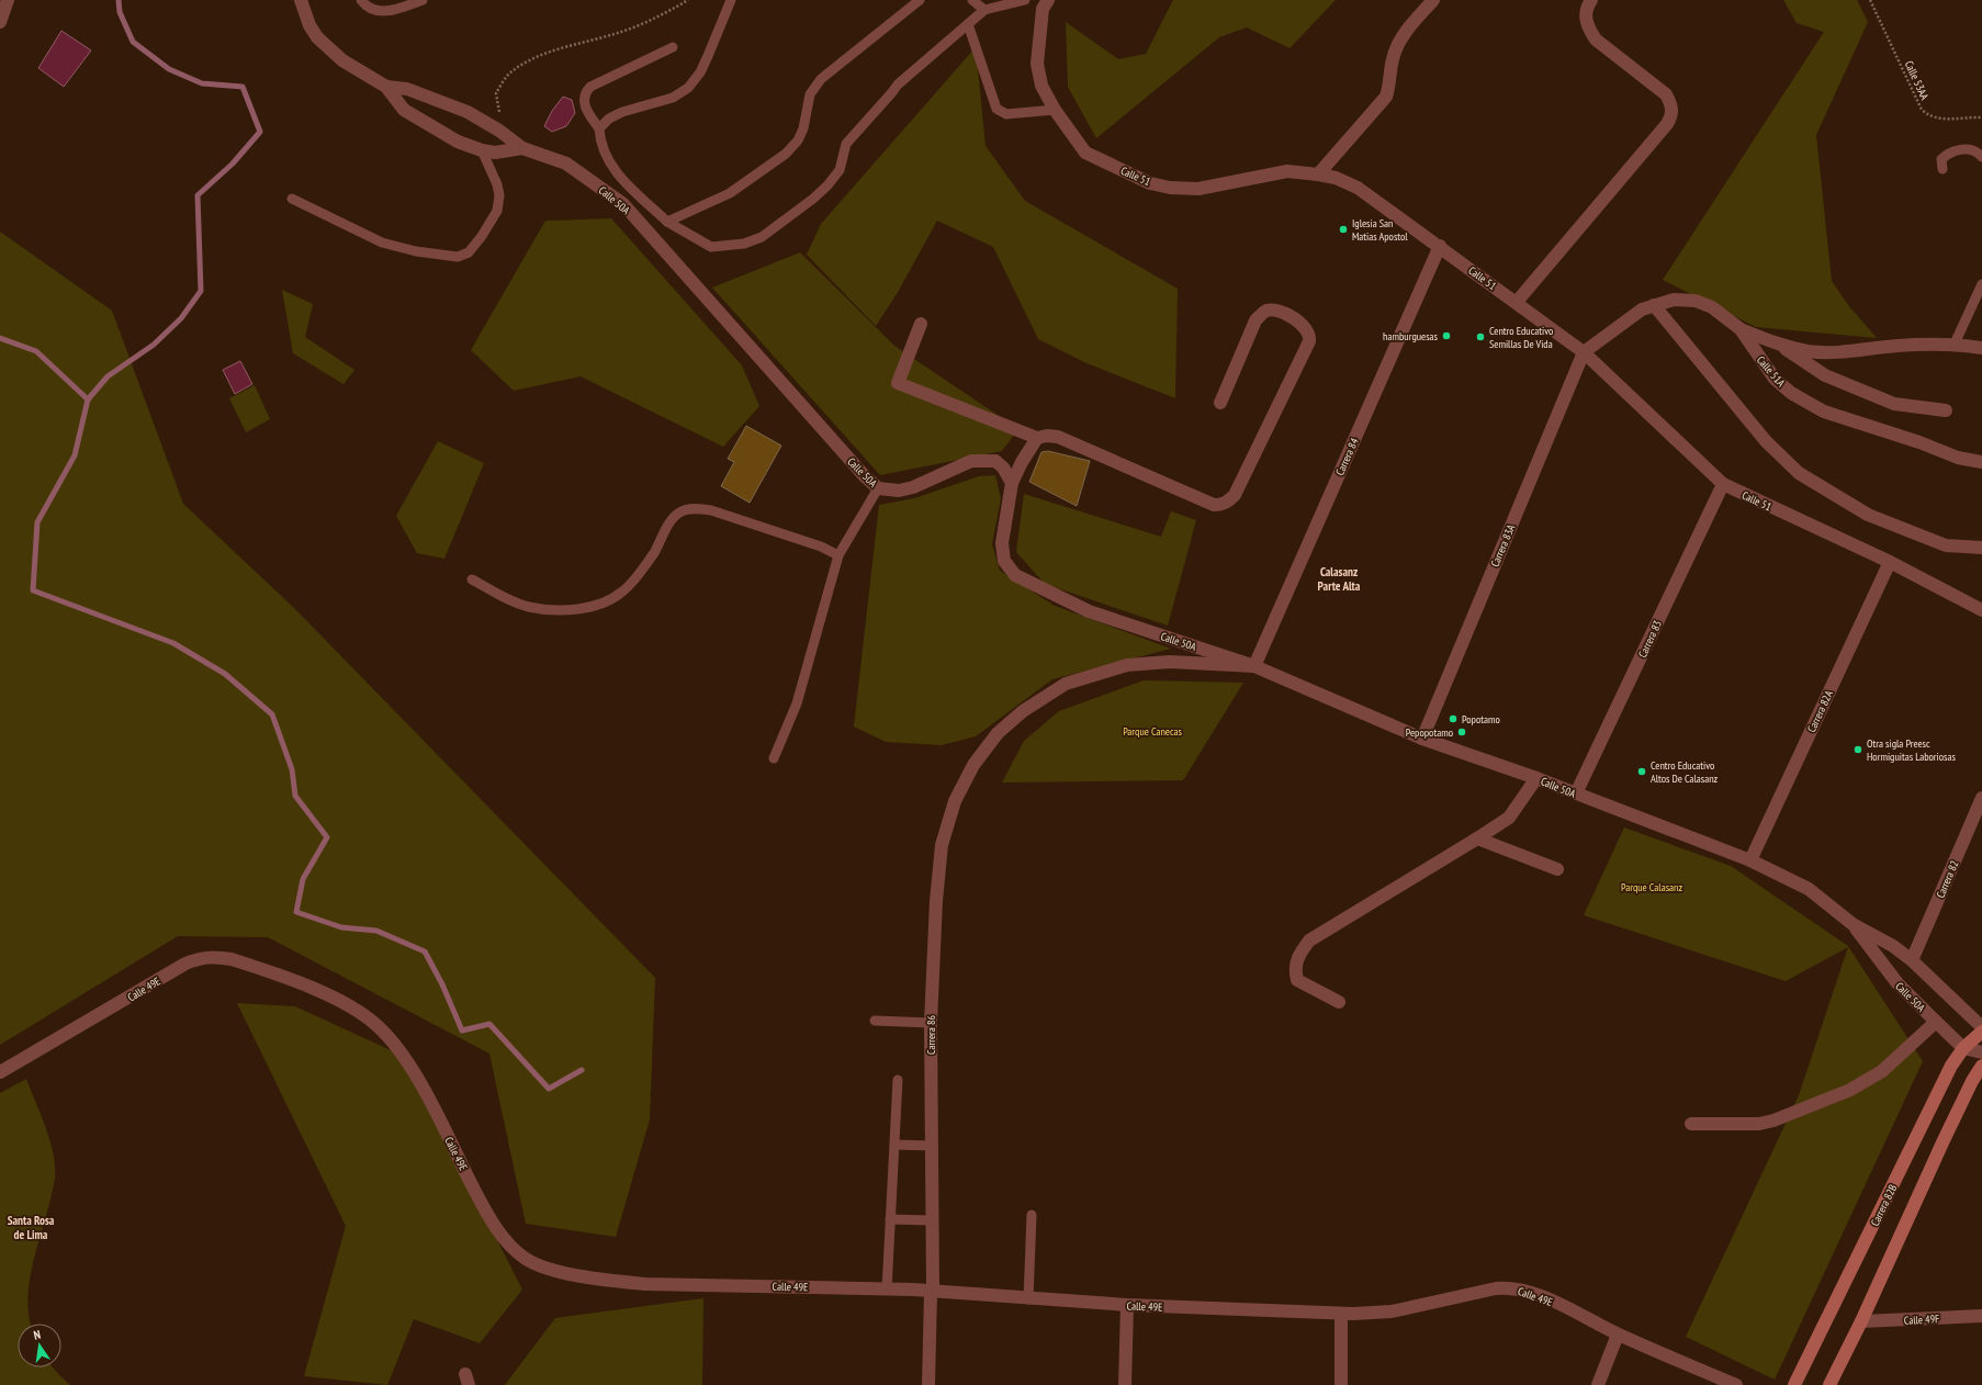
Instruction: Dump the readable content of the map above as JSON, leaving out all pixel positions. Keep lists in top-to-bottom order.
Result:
{
  "streets": {
    "street": [
      "Calle 51",
      "Calle 50A",
      "Calle 51A",
      "Carrera 84",
      "Carrera 83A",
      "Carrera 83",
      "Carrera 82A",
      "Carrera 82",
      "Calle 49E",
      "Carrera 86",
      "Carrera 82B",
      "Calle 49F"
    ],
    "path": ["Calle 53AA"]
  },
  "crossings": [
    ["Calle 51", "Calle 51A"],
    ["Calle 51", "Carrera 84"],
    ["Calle 51", "Carrera 83A"],
    ["Calle 51", "Carrera 83"],
    ["Calle 51", "Carrera 82A"],
    ["Calle 50A", "Carrera 84"],
    ["Calle 50A", "Carrera 83A"],
    ["Calle 50A", "Carrera 83"],
    ["Calle 50A", "Carrera 82A"],
    ["Calle 50A", "Carrera 82"],
    ["Calle 50A", "Carrera 86"],
    ["Calle 50A", "Carrera 82B"],
    ["Calle 51A", "Carrera 83A"],
    ["Calle 49E", "Carrera 86"]
  ],
  "districts": ["Calasanz Parte Alta", "Santa Rosa de Lima"],
  "parks": ["Parque Canecas", "Parque Calasanz"],
  "places": [
    "Iglesia San Matias Apostol",
    "hamburguesas",
    "Centro Educativo Semillas De Vida",
    "Popotamo",
    "Pepopotamo",
    "Otra sigla Preesc Hormiguitas Laboriosas",
    "Centro Educativo Altos De Calasanz"
  ],
  "north": "top"
}
